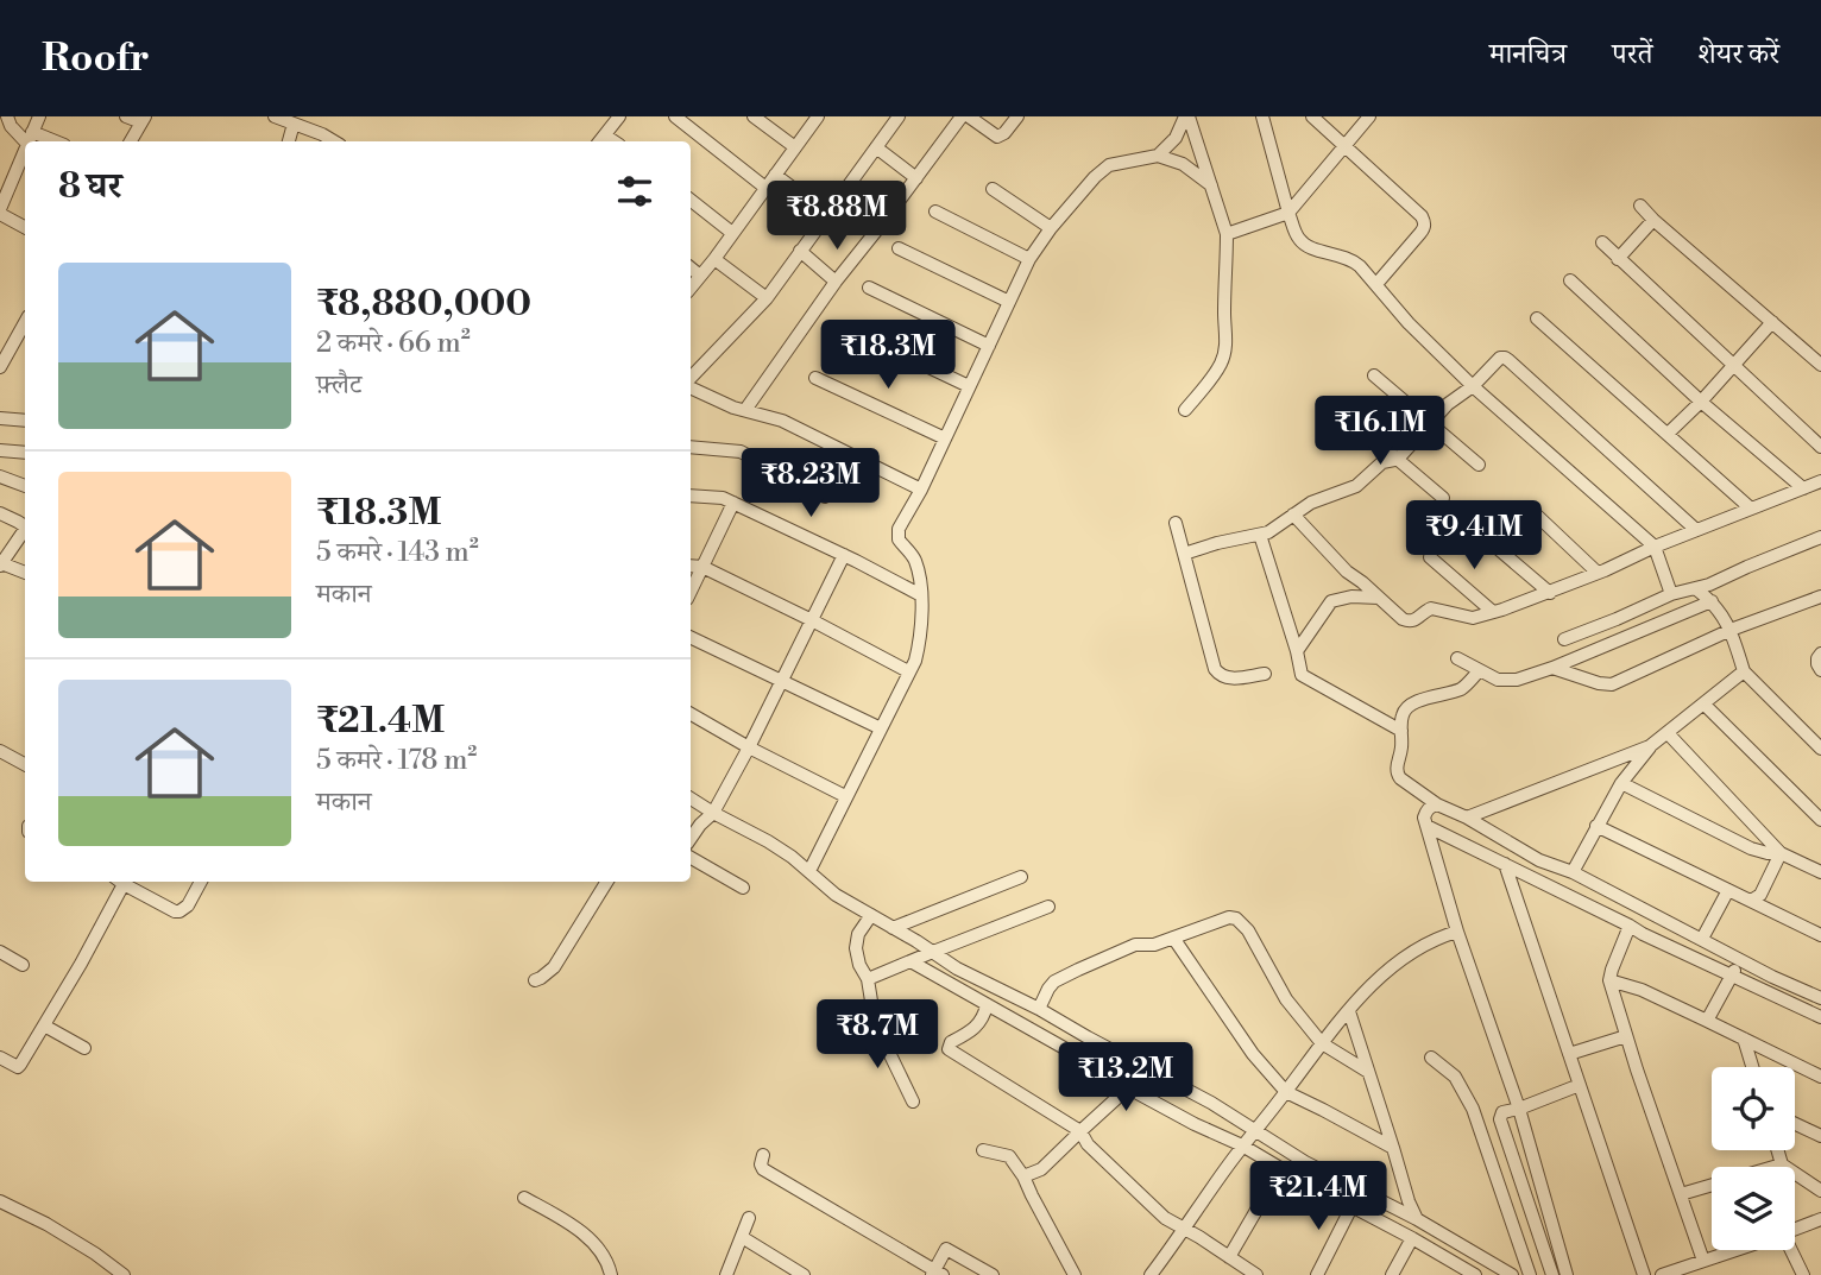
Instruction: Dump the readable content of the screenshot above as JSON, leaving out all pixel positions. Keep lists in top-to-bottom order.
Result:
{
  "page": {
    "header": "Roofr",
    "nav": ["मानचित्र", "परतें", "शेयर करें"],
    "heading": "8 घर",
    "price": [
      "₹8.88M",
      "₹18.3M",
      "₹16.1M",
      "₹8.23M",
      "₹9.41M",
      "₹8.7M",
      "₹13.2M",
      "₹21.4M"
    ],
    "list": [
      {
        "name": "₹8,880,000",
        "note": "2 कमरे · 66 m² · फ़्लैट"
      },
      {
        "name": "₹18.3M",
        "note": "5 कमरे · 143 m² · मकान"
      },
      {
        "name": "₹21.4M",
        "note": "5 कमरे · 178 m² · मकान"
      }
    ]
  }
}
